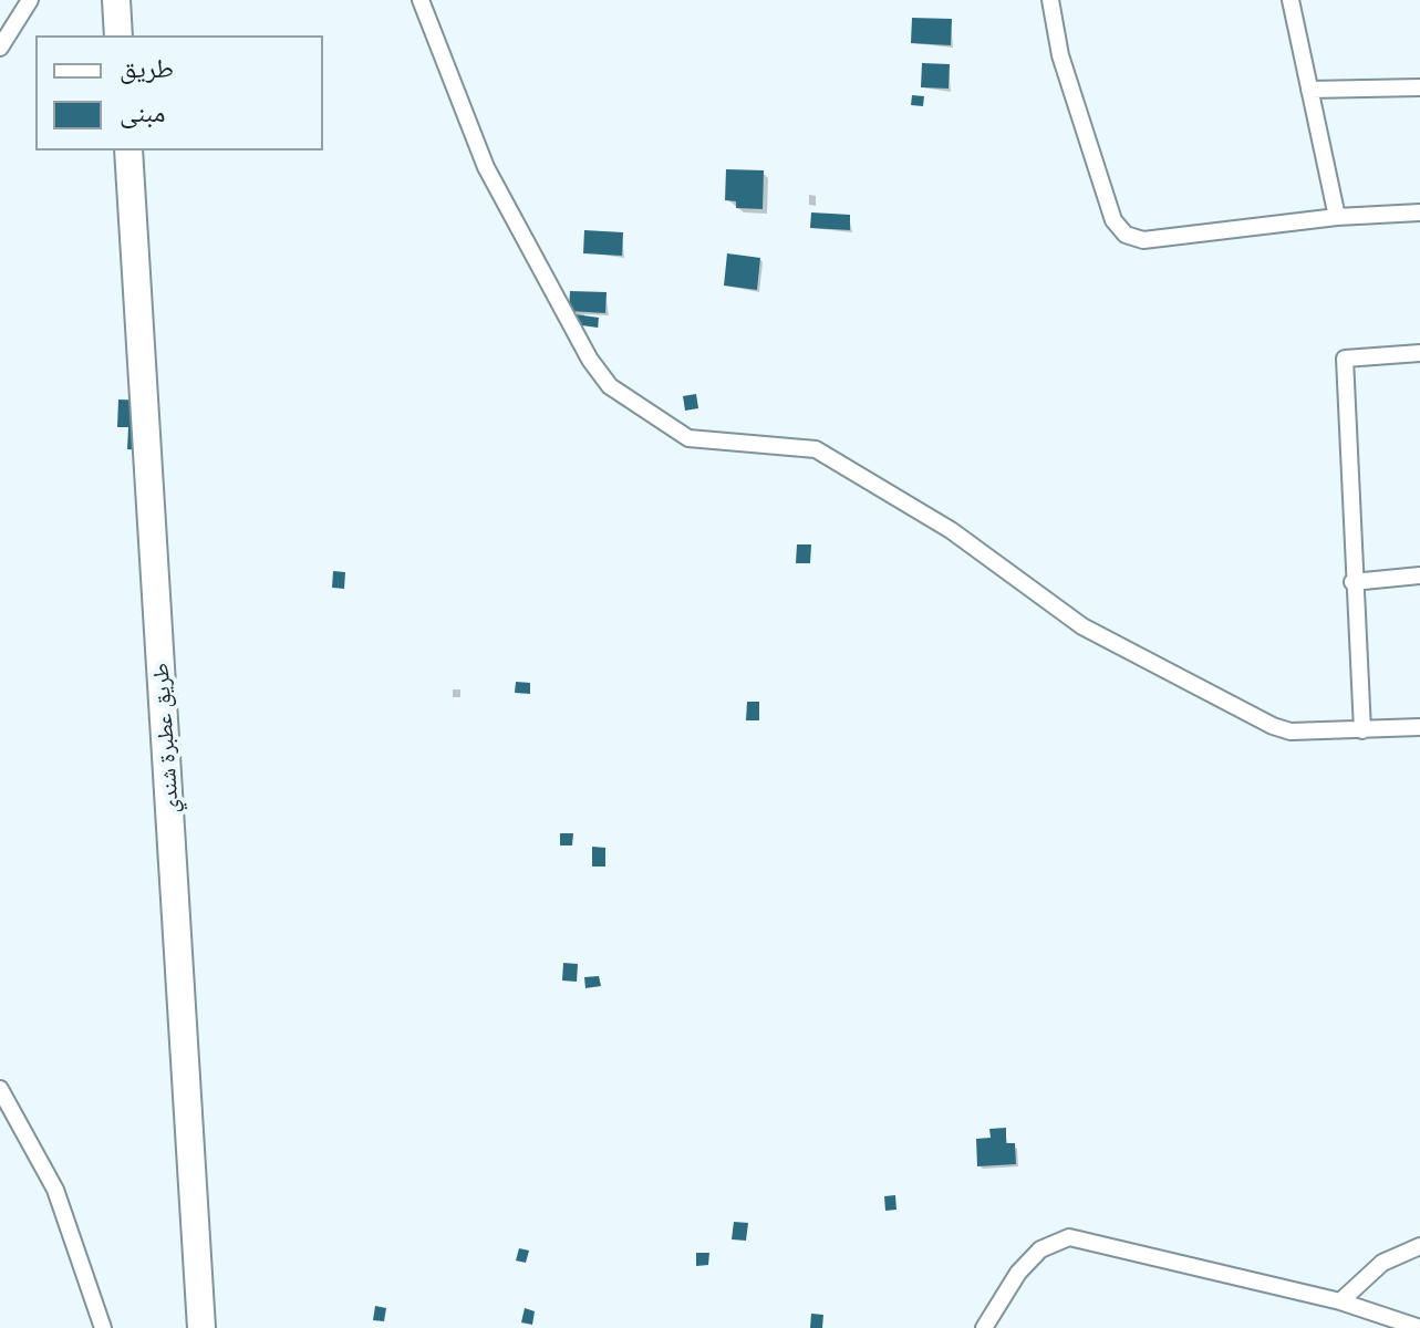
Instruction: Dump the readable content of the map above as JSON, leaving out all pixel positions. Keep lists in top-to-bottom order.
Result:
{
  "streets": {
    "highway": ["طريق عطبرة شندي"]
  },
  "legend": ["طريق", "مبنى"]
}
